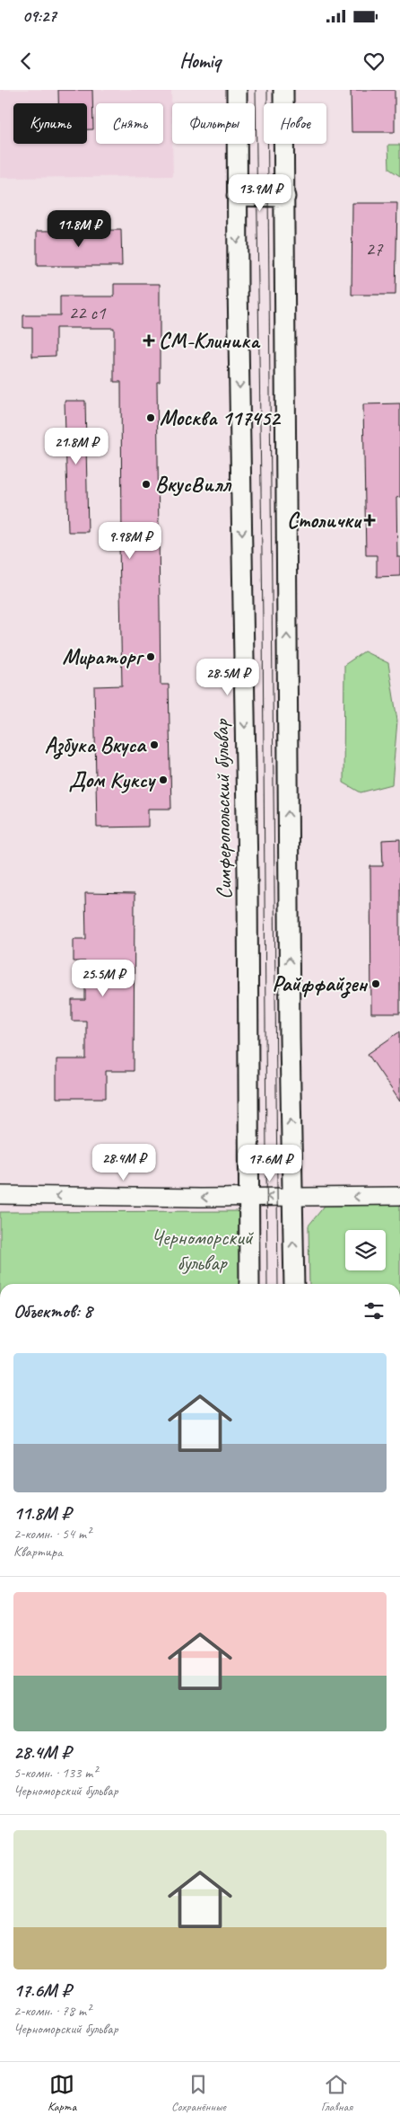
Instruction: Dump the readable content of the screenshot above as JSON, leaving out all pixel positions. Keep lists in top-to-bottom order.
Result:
{
  "streets": {
    "main road": ["Симферопольский бульвар"]
  },
  "parks": ["Черноморский бульвар"],
  "places": {
    "health": ["СМ-Клиника", "Столички"],
    "other": [
      "Москва 117452",
      "ВкусВилл",
      "Мираторг",
      "Азбука Вкуса",
      "Дом Куксу",
      "Райффайзен"
    ]
  },
  "house_numbers": ["27", "22 c1"],
  "page": {
    "status": "09:27",
    "header": "Homiq",
    "chip": [
      "Купить",
      "Снять",
      "Фильтры",
      "Новое"
    ],
    "price": [
      "13.9M ₽",
      "11.8M ₽",
      "21.8M ₽",
      "9.98M ₽",
      "28.5M ₽",
      "25.5M ₽",
      "28.4M ₽",
      "17.6M ₽"
    ],
    "heading": "Объектов: 8",
    "list": [
      {
        "name": "11.8M ₽",
        "note": "2-комн. · 54 m² · Квартира"
      },
      {
        "name": "28.4M ₽",
        "note": "5-комн. · 133 m² · Черноморский бульвар"
      },
      {
        "name": "17.6M ₽",
        "note": "2-комн. · 78 m² · Черноморский бульвар"
      }
    ],
    "tabs": ["Карта", "Сохранённые", "Главная"]
  }
}
